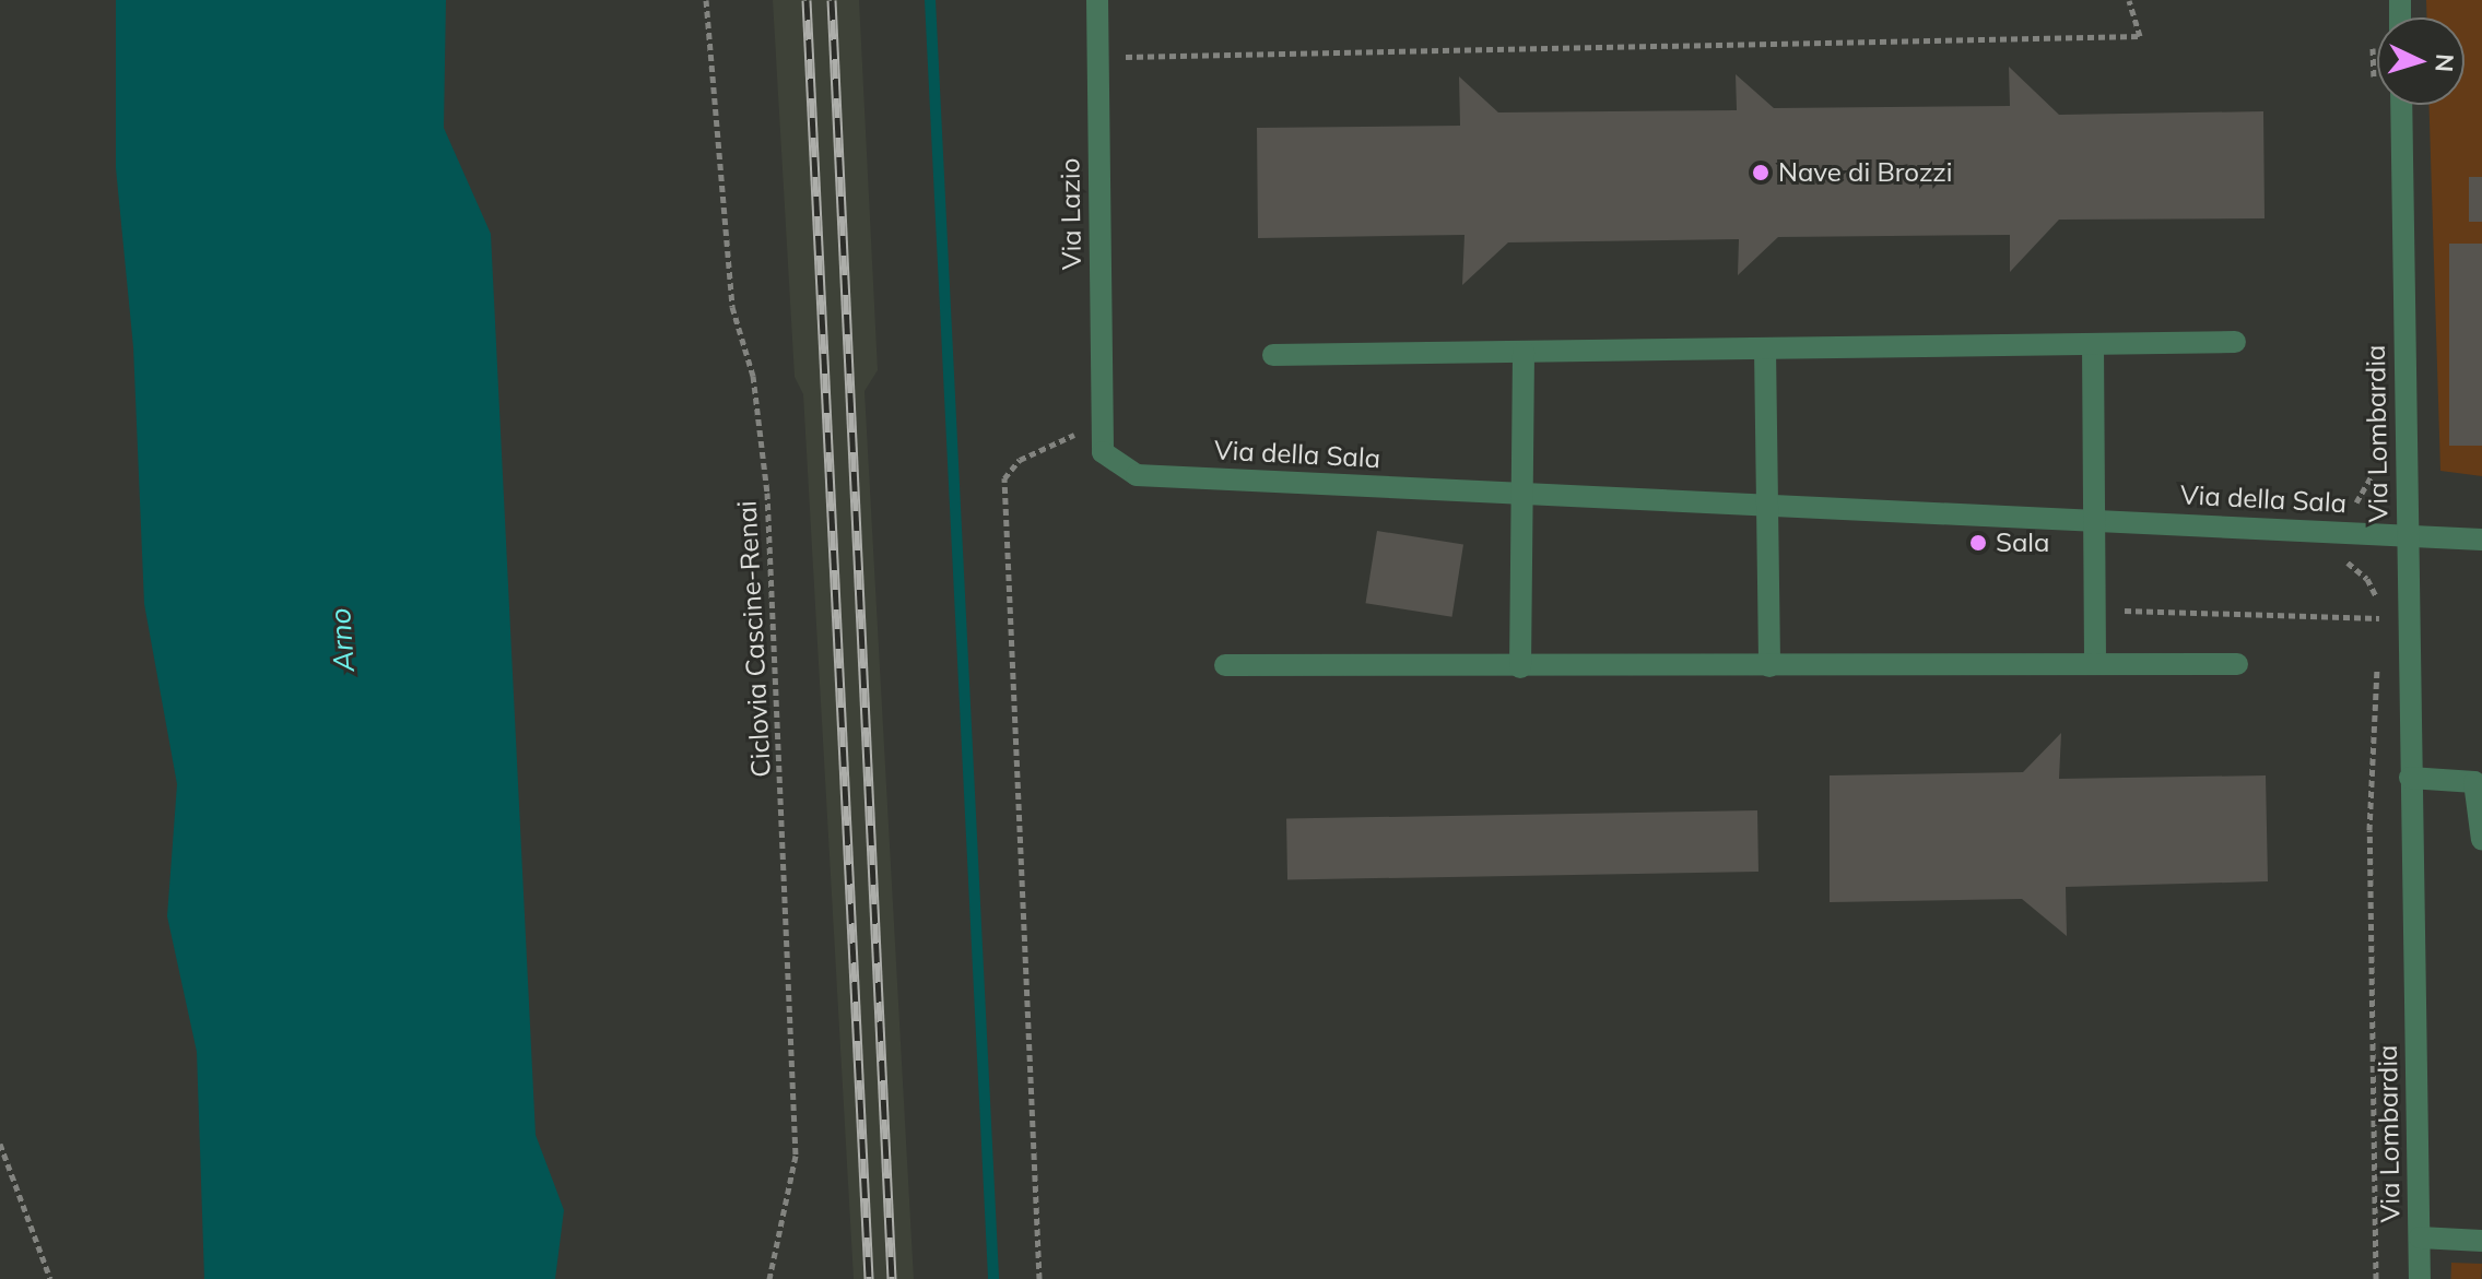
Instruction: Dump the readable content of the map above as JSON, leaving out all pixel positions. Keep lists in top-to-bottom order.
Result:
{
  "streets": {
    "street": ["Via Lazio", "Via Lombardia", "Via della Sala"],
    "path": ["Ciclovia Cascine-Renai"]
  },
  "crossings": [
    ["Via Lazio", "Via della Sala"],
    ["Via Lombardia", "Via della Sala"]
  ],
  "water": ["Arno"],
  "places": ["Nave di Brozzi", "Sala"],
  "north": "right"
}
